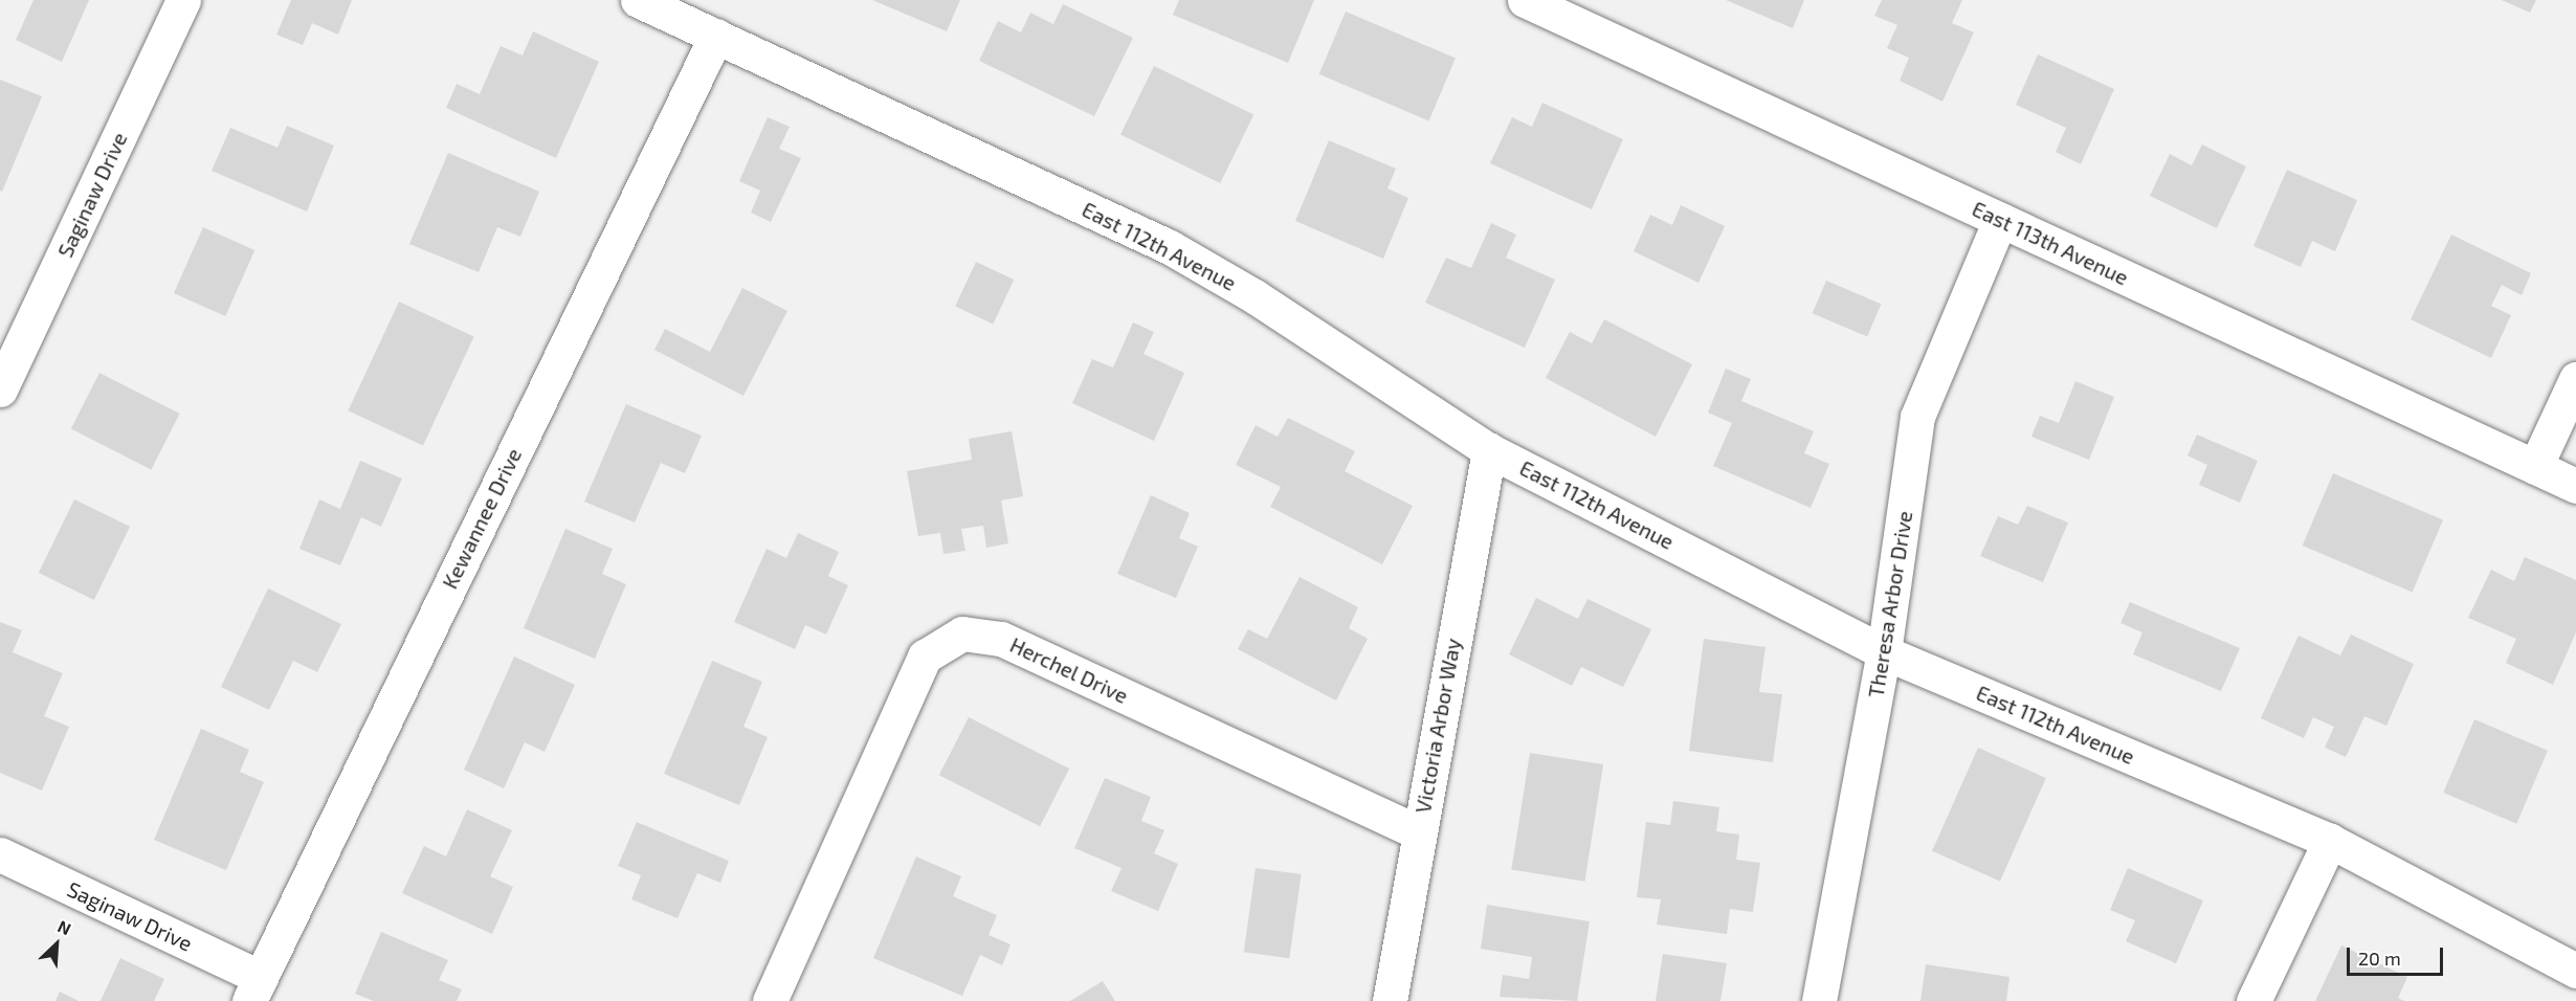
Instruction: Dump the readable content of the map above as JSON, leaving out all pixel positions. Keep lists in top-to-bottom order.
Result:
{
  "streets": {
    "street": [
      "Saginaw Drive",
      "East 113th Avenue",
      "East 112th Avenue",
      "Kewannee Drive",
      "Theresa Arbor Drive",
      "Herchel Drive",
      "Victoria Arbor Way"
    ]
  },
  "crossings": [
    ["Saginaw Drive", "Kewannee Drive"],
    ["East 113th Avenue", "Theresa Arbor Drive"],
    ["East 112th Avenue", "Kewannee Drive"],
    ["East 112th Avenue", "Theresa Arbor Drive"],
    ["East 112th Avenue", "Victoria Arbor Way"],
    ["Herchel Drive", "Victoria Arbor Way"]
  ],
  "scale_bar": "20 m",
  "north": "top right"
}
